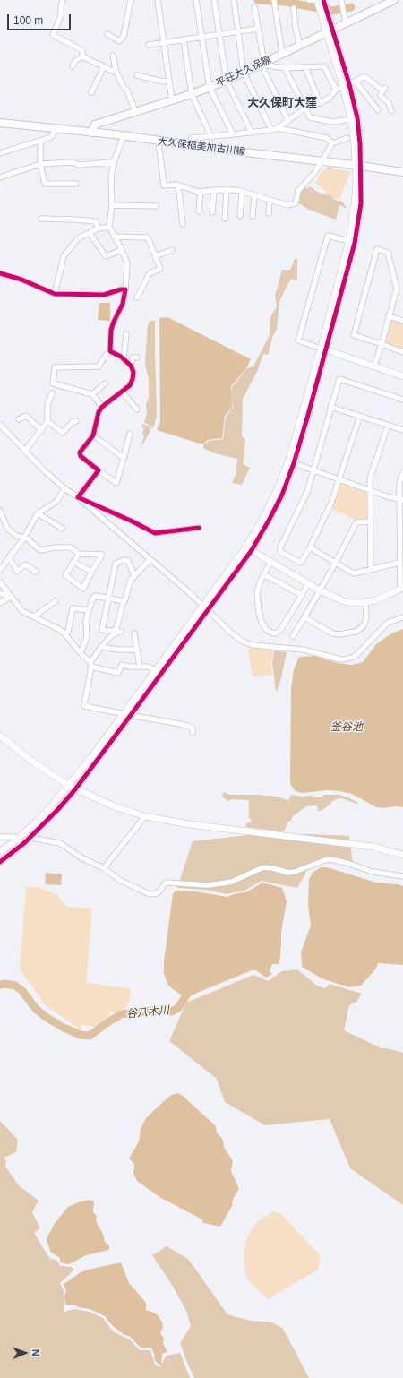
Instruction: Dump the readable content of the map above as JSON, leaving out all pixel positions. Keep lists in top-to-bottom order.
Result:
{
  "streets": {
    "main road": ["平荘大久保線", "大久保稲美加古川線"]
  },
  "crossings": [
    ["平荘大久保線", "大久保稲美加古川線"]
  ],
  "districts": ["大久保町大窪"],
  "water": ["釜谷池", "谷八木川"],
  "scale_bar": "100 m",
  "north": "right"
}
